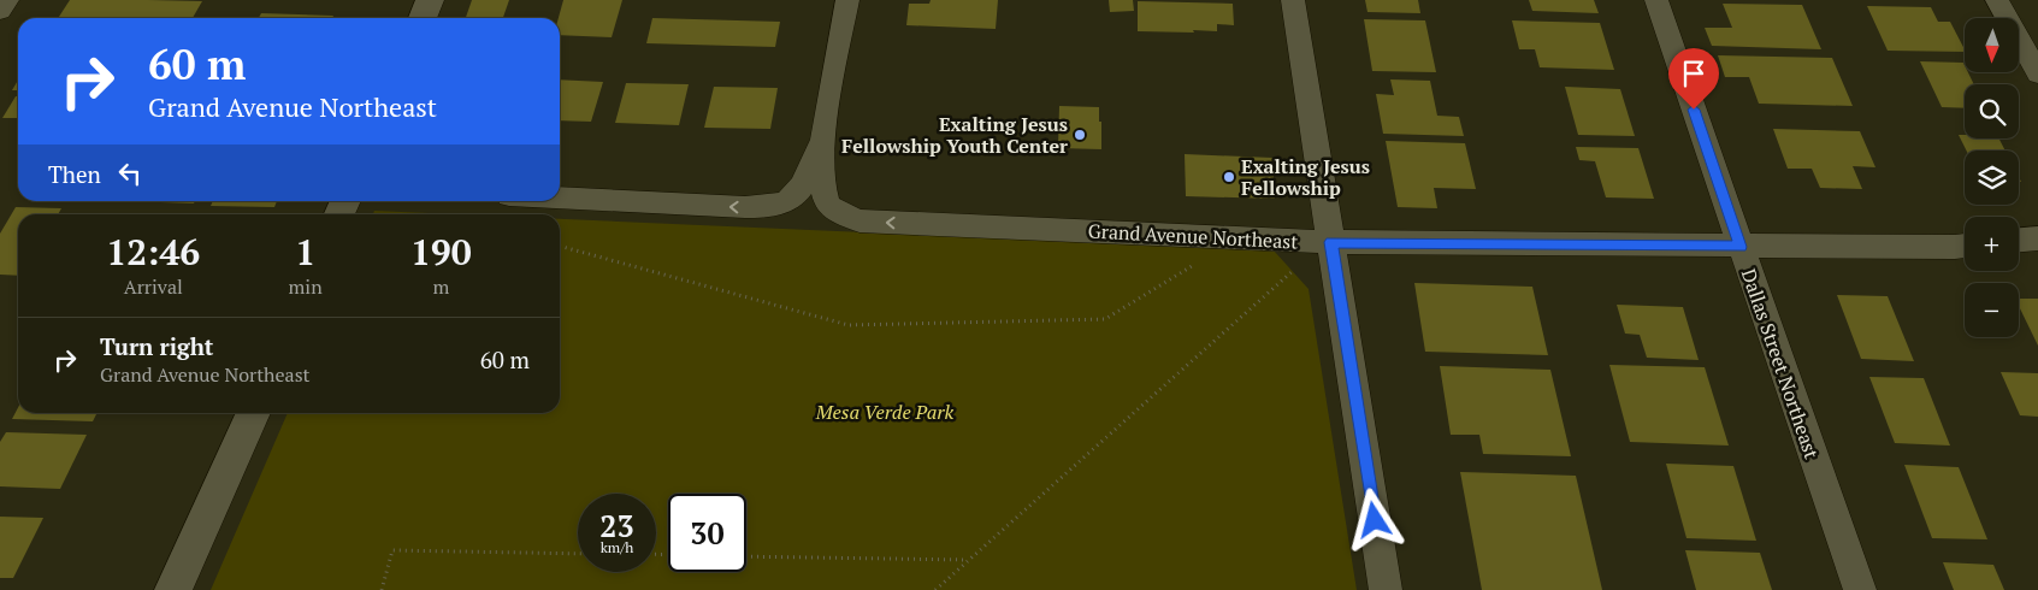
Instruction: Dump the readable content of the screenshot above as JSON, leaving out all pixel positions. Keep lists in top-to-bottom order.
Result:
{
  "streets": {
    "street": ["Grand Avenue Northeast", "Dallas Street Northeast"]
  },
  "crossings": [
    ["Grand Avenue Northeast", "Dallas Street Northeast"]
  ],
  "one_way": ["Grand Avenue Northeast"],
  "parks": ["Mesa Verde Park"],
  "places": ["Exalting Jesus Fellowship Youth Center", "Exalting Jesus Fellowship"],
  "north": "bottom",
  "page": {
    "map_buttons": ["+", "−"],
    "turn": ["60 m", "Grand Avenue Northeast"],
    "then": "Then",
    "eta": [
      "12:46",
      "Arrival",
      "1",
      "min",
      "190",
      "m"
    ],
    "list": [
      {
        "name": "Turn right",
        "note": "Grand Avenue Northeast",
        "value": "60 m"
      }
    ],
    "speed": "23 km/h",
    "limit": "30"
  }
}
